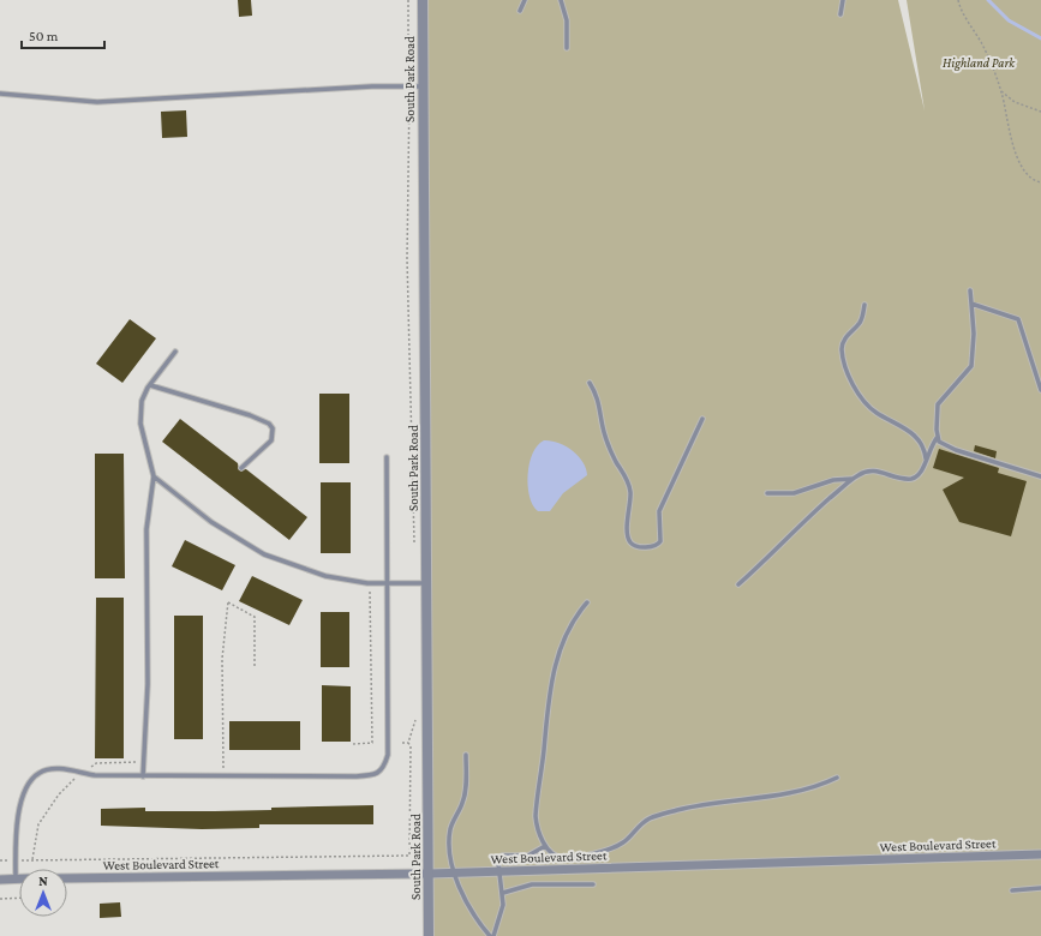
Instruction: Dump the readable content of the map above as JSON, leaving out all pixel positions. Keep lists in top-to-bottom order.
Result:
{
  "streets": {
    "street": ["South Park Road", "West Boulevard Street"]
  },
  "crossings": [
    ["South Park Road", "West Boulevard Street"]
  ],
  "parks": ["Highland Park"],
  "scale_bar": "50 m",
  "north": "top"
}
